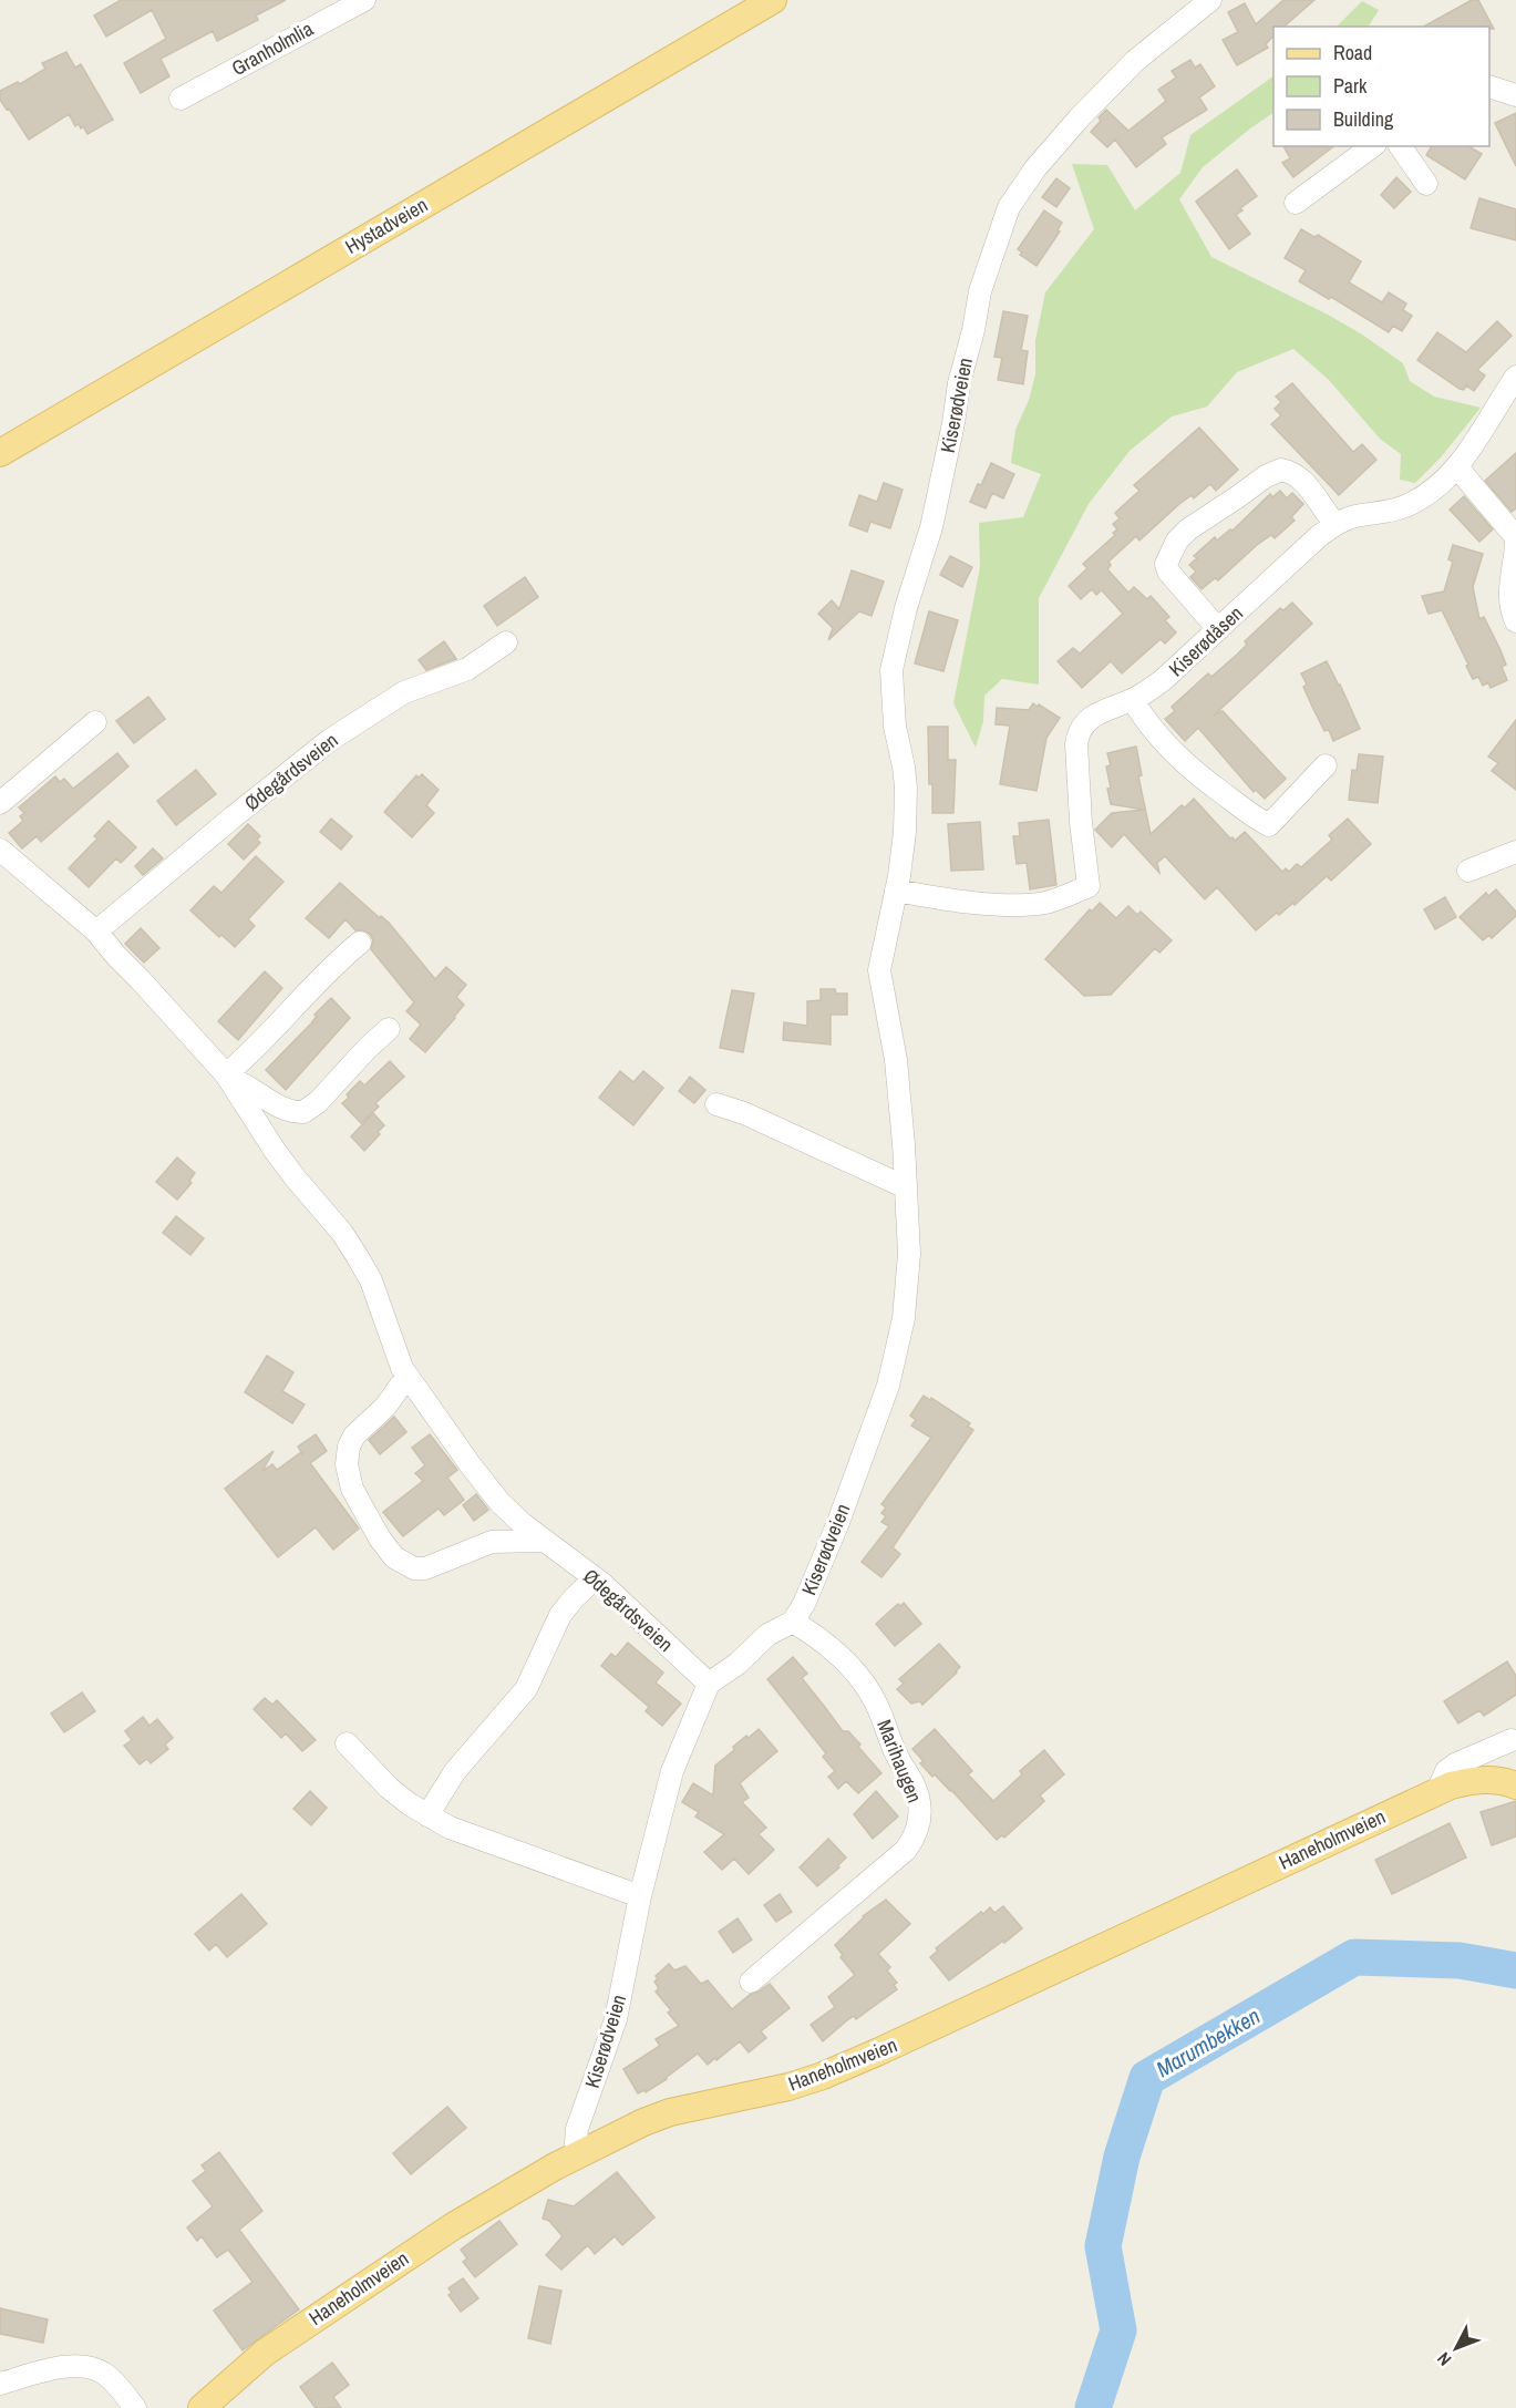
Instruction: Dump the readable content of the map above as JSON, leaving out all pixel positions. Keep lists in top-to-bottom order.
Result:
{
  "streets": {
    "main road": ["Hystadveien", "Haneholmveien"],
    "street": [
      "Granholmlia",
      "Kiserødveien",
      "Kiserødåsen",
      "Ødegårdsveien",
      "Marihaugen"
    ]
  },
  "crossings": [
    ["Kiserødveien", "Kiserødåsen"],
    ["Kiserødveien", "Ødegårdsveien"],
    ["Kiserødveien", "Marihaugen"],
    ["Kiserødveien", "Haneholmveien"]
  ],
  "water": ["Marumbekken"],
  "legend": ["Road", "Park", "Building"],
  "north": "bottom left"
}
